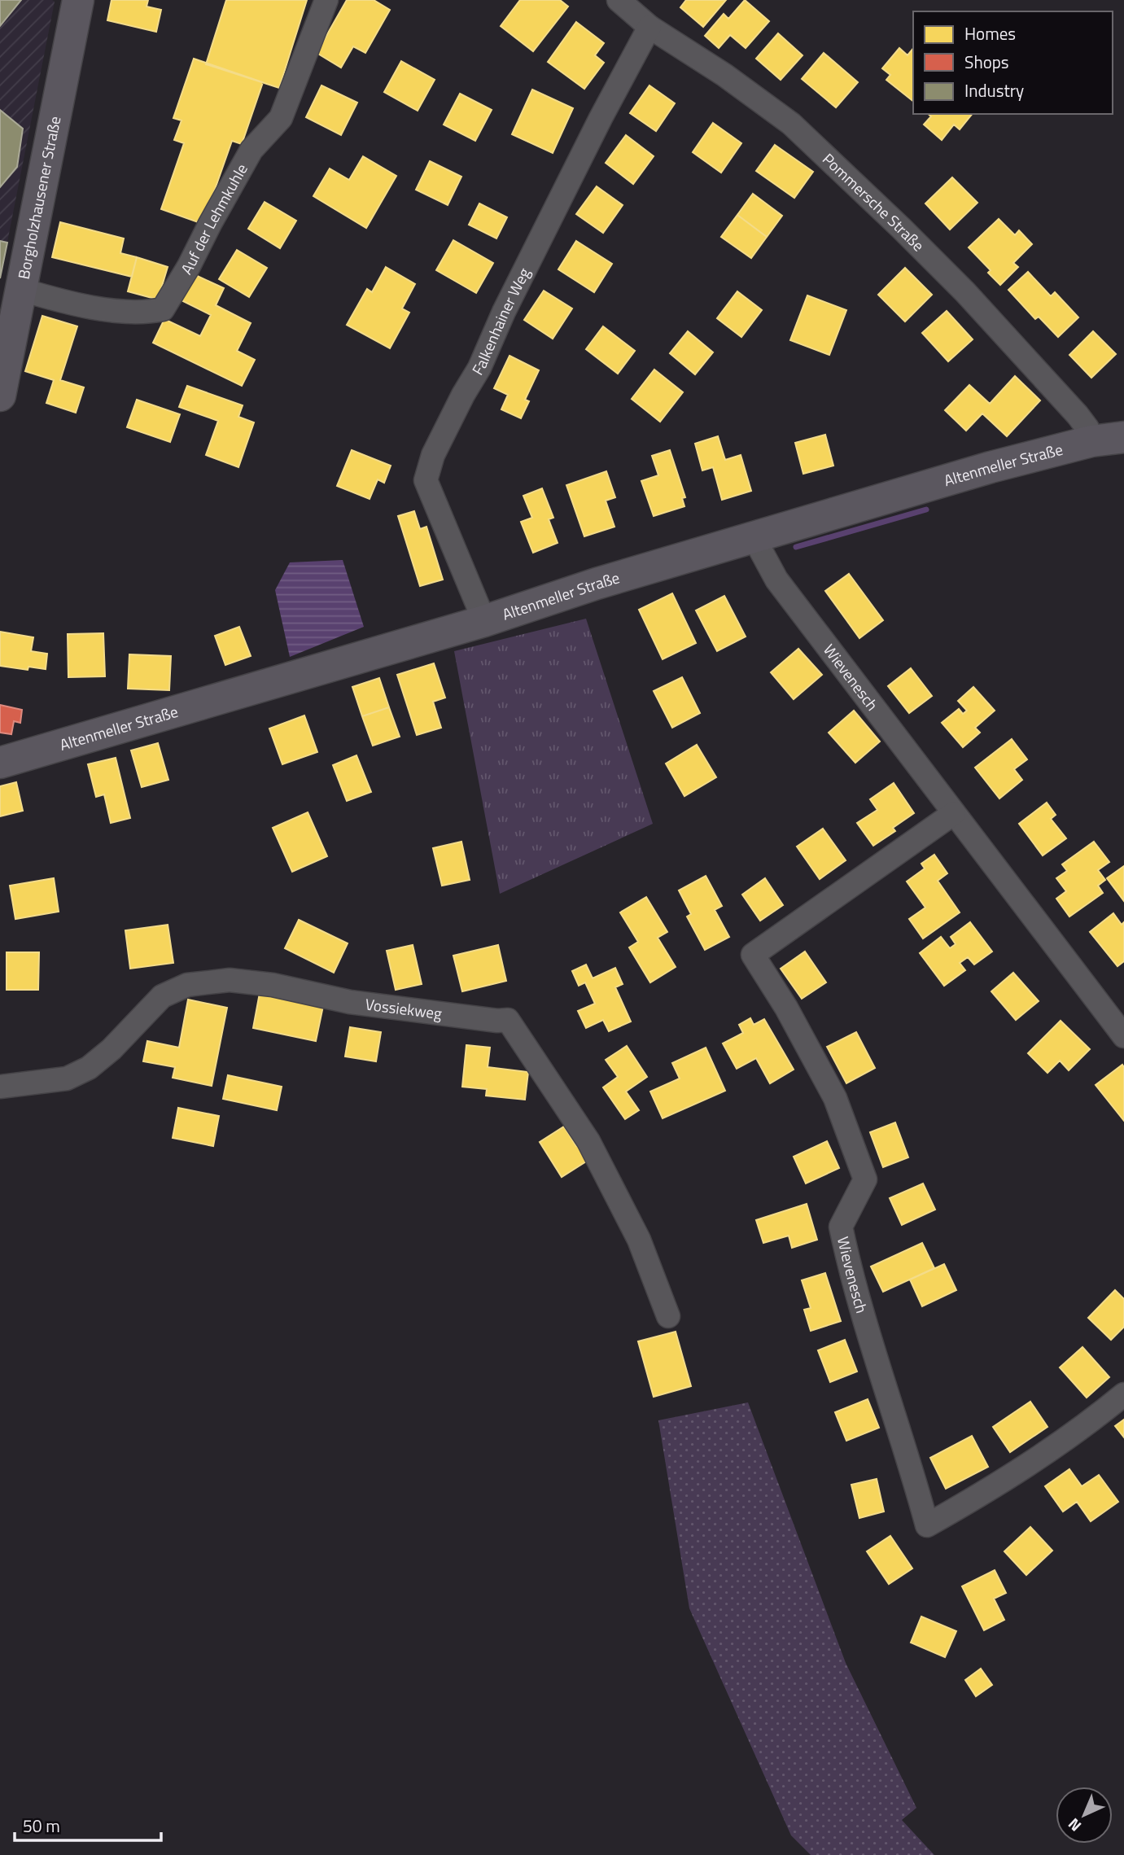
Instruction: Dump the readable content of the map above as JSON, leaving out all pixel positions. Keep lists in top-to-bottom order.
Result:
{
  "streets": {
    "street": [
      "Borgholzhausener Straße",
      "Pommersche Straße",
      "Auf der Lehmkuhle",
      "Falkenhainer Weg",
      "Altenmeller Straße",
      "Wievenesch",
      "Vossiekweg"
    ]
  },
  "crossings": [
    ["Borgholzhausener Straße", "Auf der Lehmkuhle"],
    ["Pommersche Straße", "Falkenhainer Weg"],
    ["Pommersche Straße", "Altenmeller Straße"],
    ["Falkenhainer Weg", "Altenmeller Straße"],
    ["Altenmeller Straße", "Wievenesch"]
  ],
  "legend": ["Homes", "Shops", "Industry"],
  "scale_bar": "50 m",
  "north": "bottom left"
}
